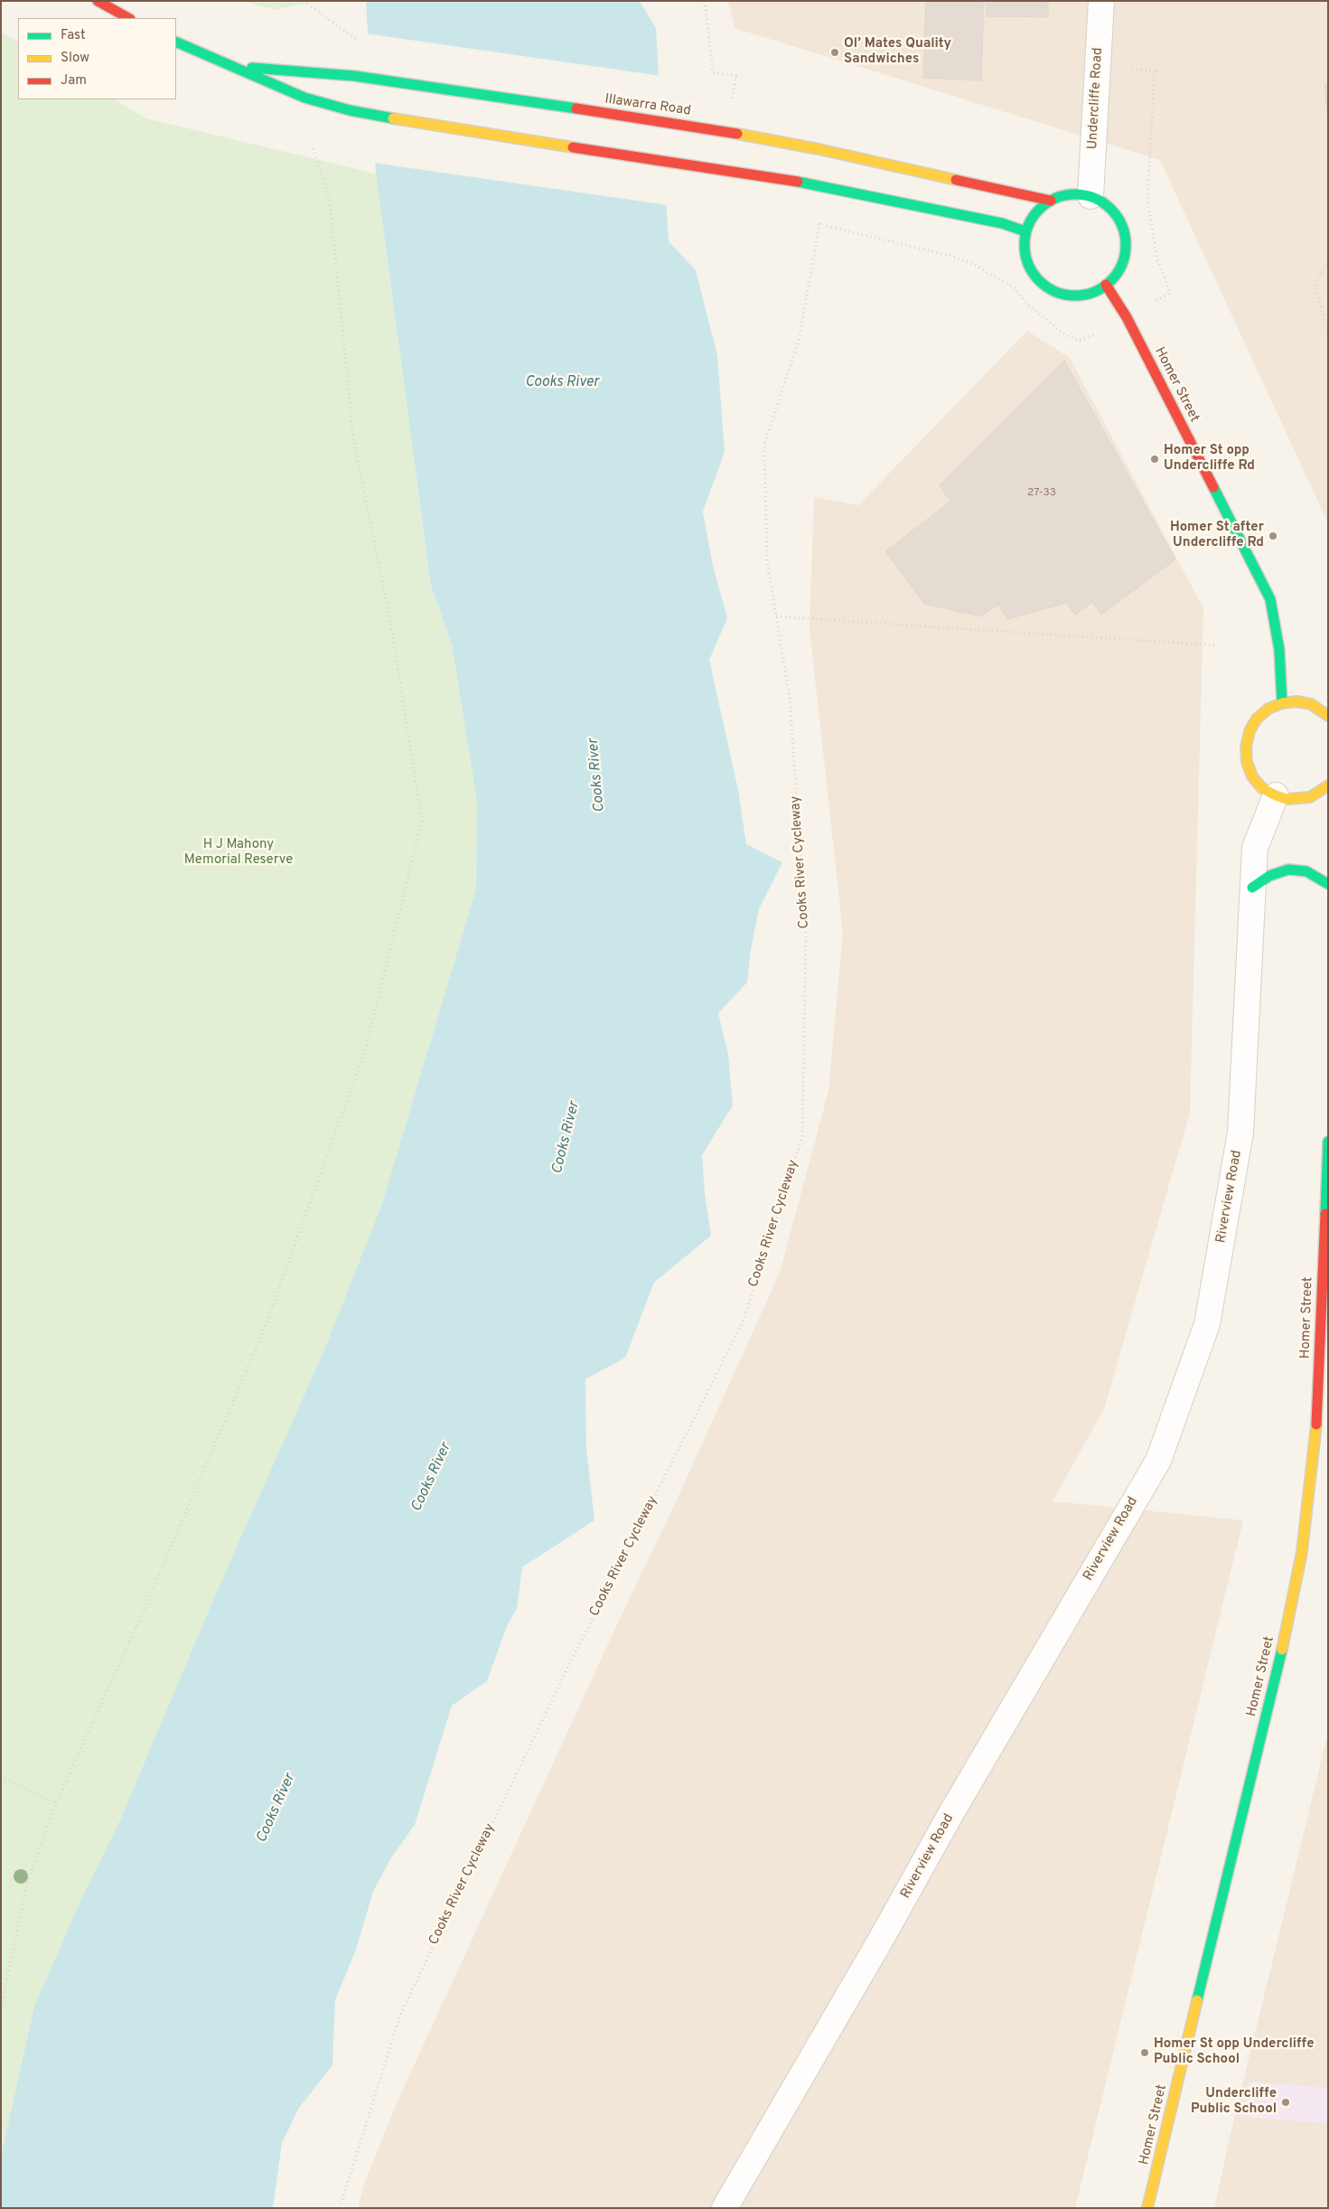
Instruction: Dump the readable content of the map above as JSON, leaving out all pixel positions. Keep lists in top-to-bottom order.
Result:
{
  "streets": {
    "main road": ["Illawarra Road", "Homer Street"],
    "street": ["Undercliffe Road", "Riverview Road"],
    "path": ["Cooks River Cycleway"]
  },
  "crossings": [
    ["Undercliffe Road", "Illawarra Road"],
    ["Undercliffe Road", "Homer Street"],
    ["Illawarra Road", "Homer Street"]
  ],
  "water": ["Cooks River"],
  "parks": ["H J Mahony Memorial Reserve"],
  "places": [
    "Ol’ Mates Quality Sandwiches",
    "Homer St opp Undercliffe Rd",
    "Homer St after Undercliffe Rd",
    "Homer St opp Undercliffe Public School",
    "Undercliffe Public School"
  ],
  "house_numbers": ["27-33"],
  "legend": ["Fast", "Slow", "Jam"]
}
